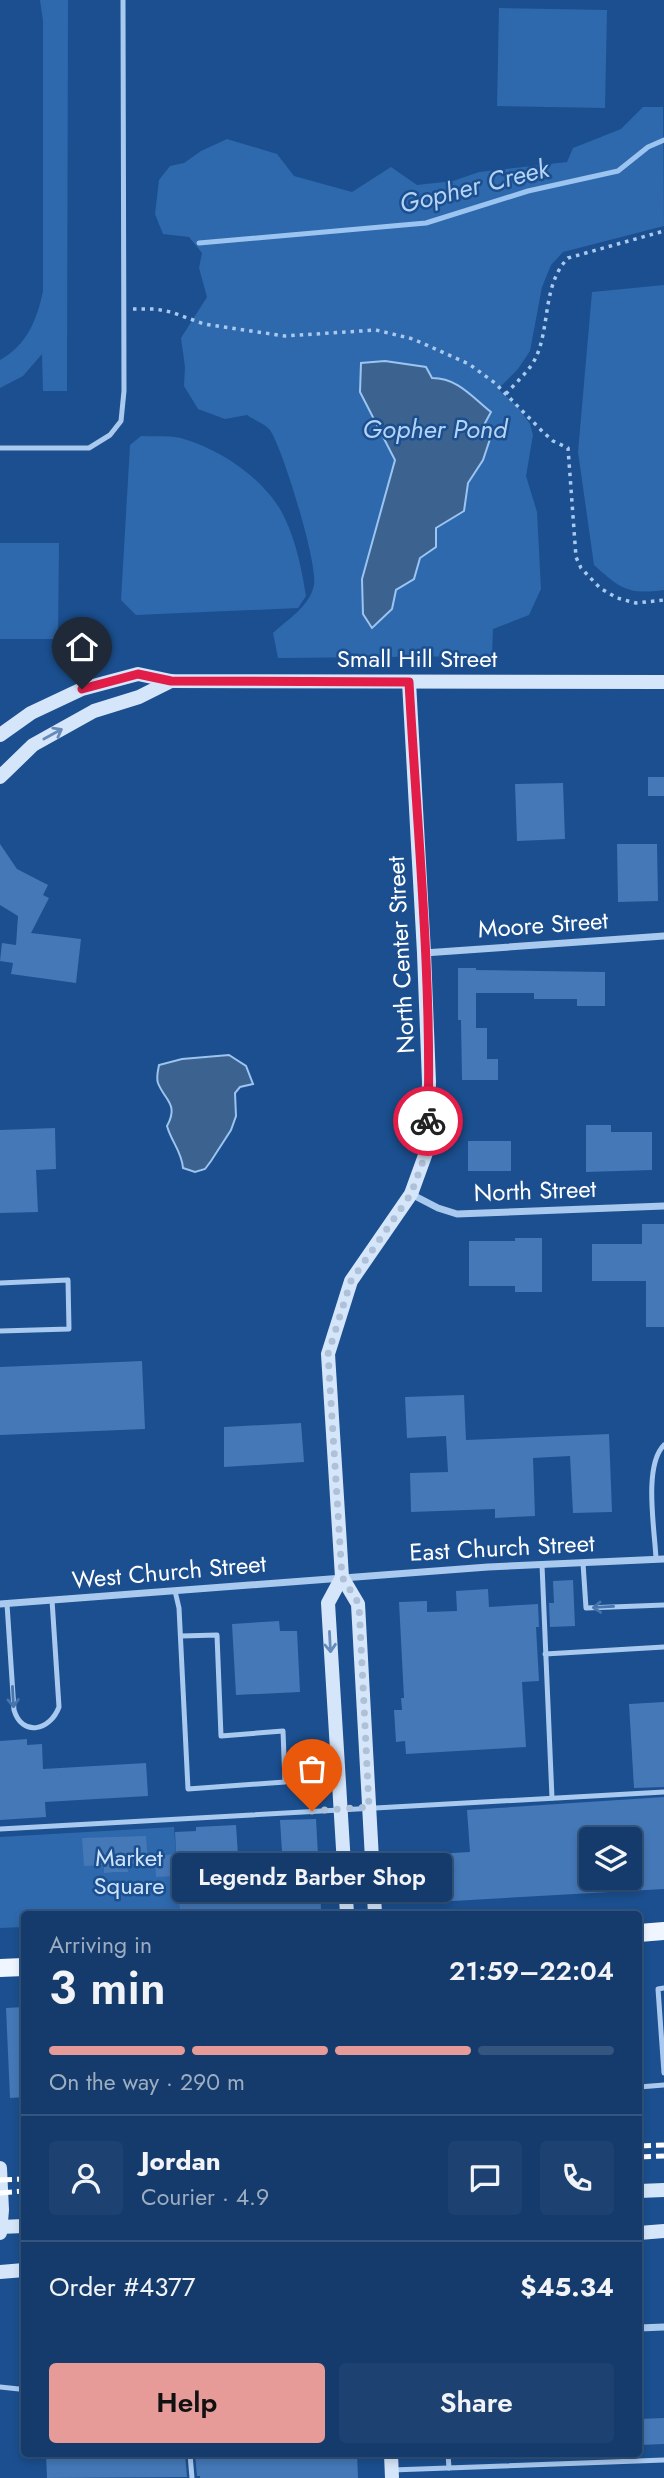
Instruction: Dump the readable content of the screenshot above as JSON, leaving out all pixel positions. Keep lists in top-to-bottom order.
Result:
{
  "streets": {
    "street": [
      "Small Hill Street",
      "Moore Street",
      "North Center Street",
      "North Street",
      "East Church Street",
      "West Church Street"
    ]
  },
  "crossings": [
    ["Small Hill Street", "North Center Street"],
    ["Moore Street", "North Center Street"],
    ["North Center Street", "North Street"],
    ["North Center Street", "East Church Street"],
    ["North Center Street", "West Church Street"],
    ["East Church Street", "West Church Street"]
  ],
  "water": ["Gopher Creek", "Gopher Pond"],
  "parks": ["Market Square"],
  "places": ["Legendz Barber Shop"],
  "page": {
    "bubble": "Legendz Barber Shop",
    "heading": ["3 min", "Arriving in", "21:59–22:04"],
    "panel": [
      "Jordan",
      "Courier · 4.9",
      "Order #4377",
      "$45.34"
    ],
    "bar": "On the way · 290 m",
    "buttons": ["Help", "Share"]
  }
}
